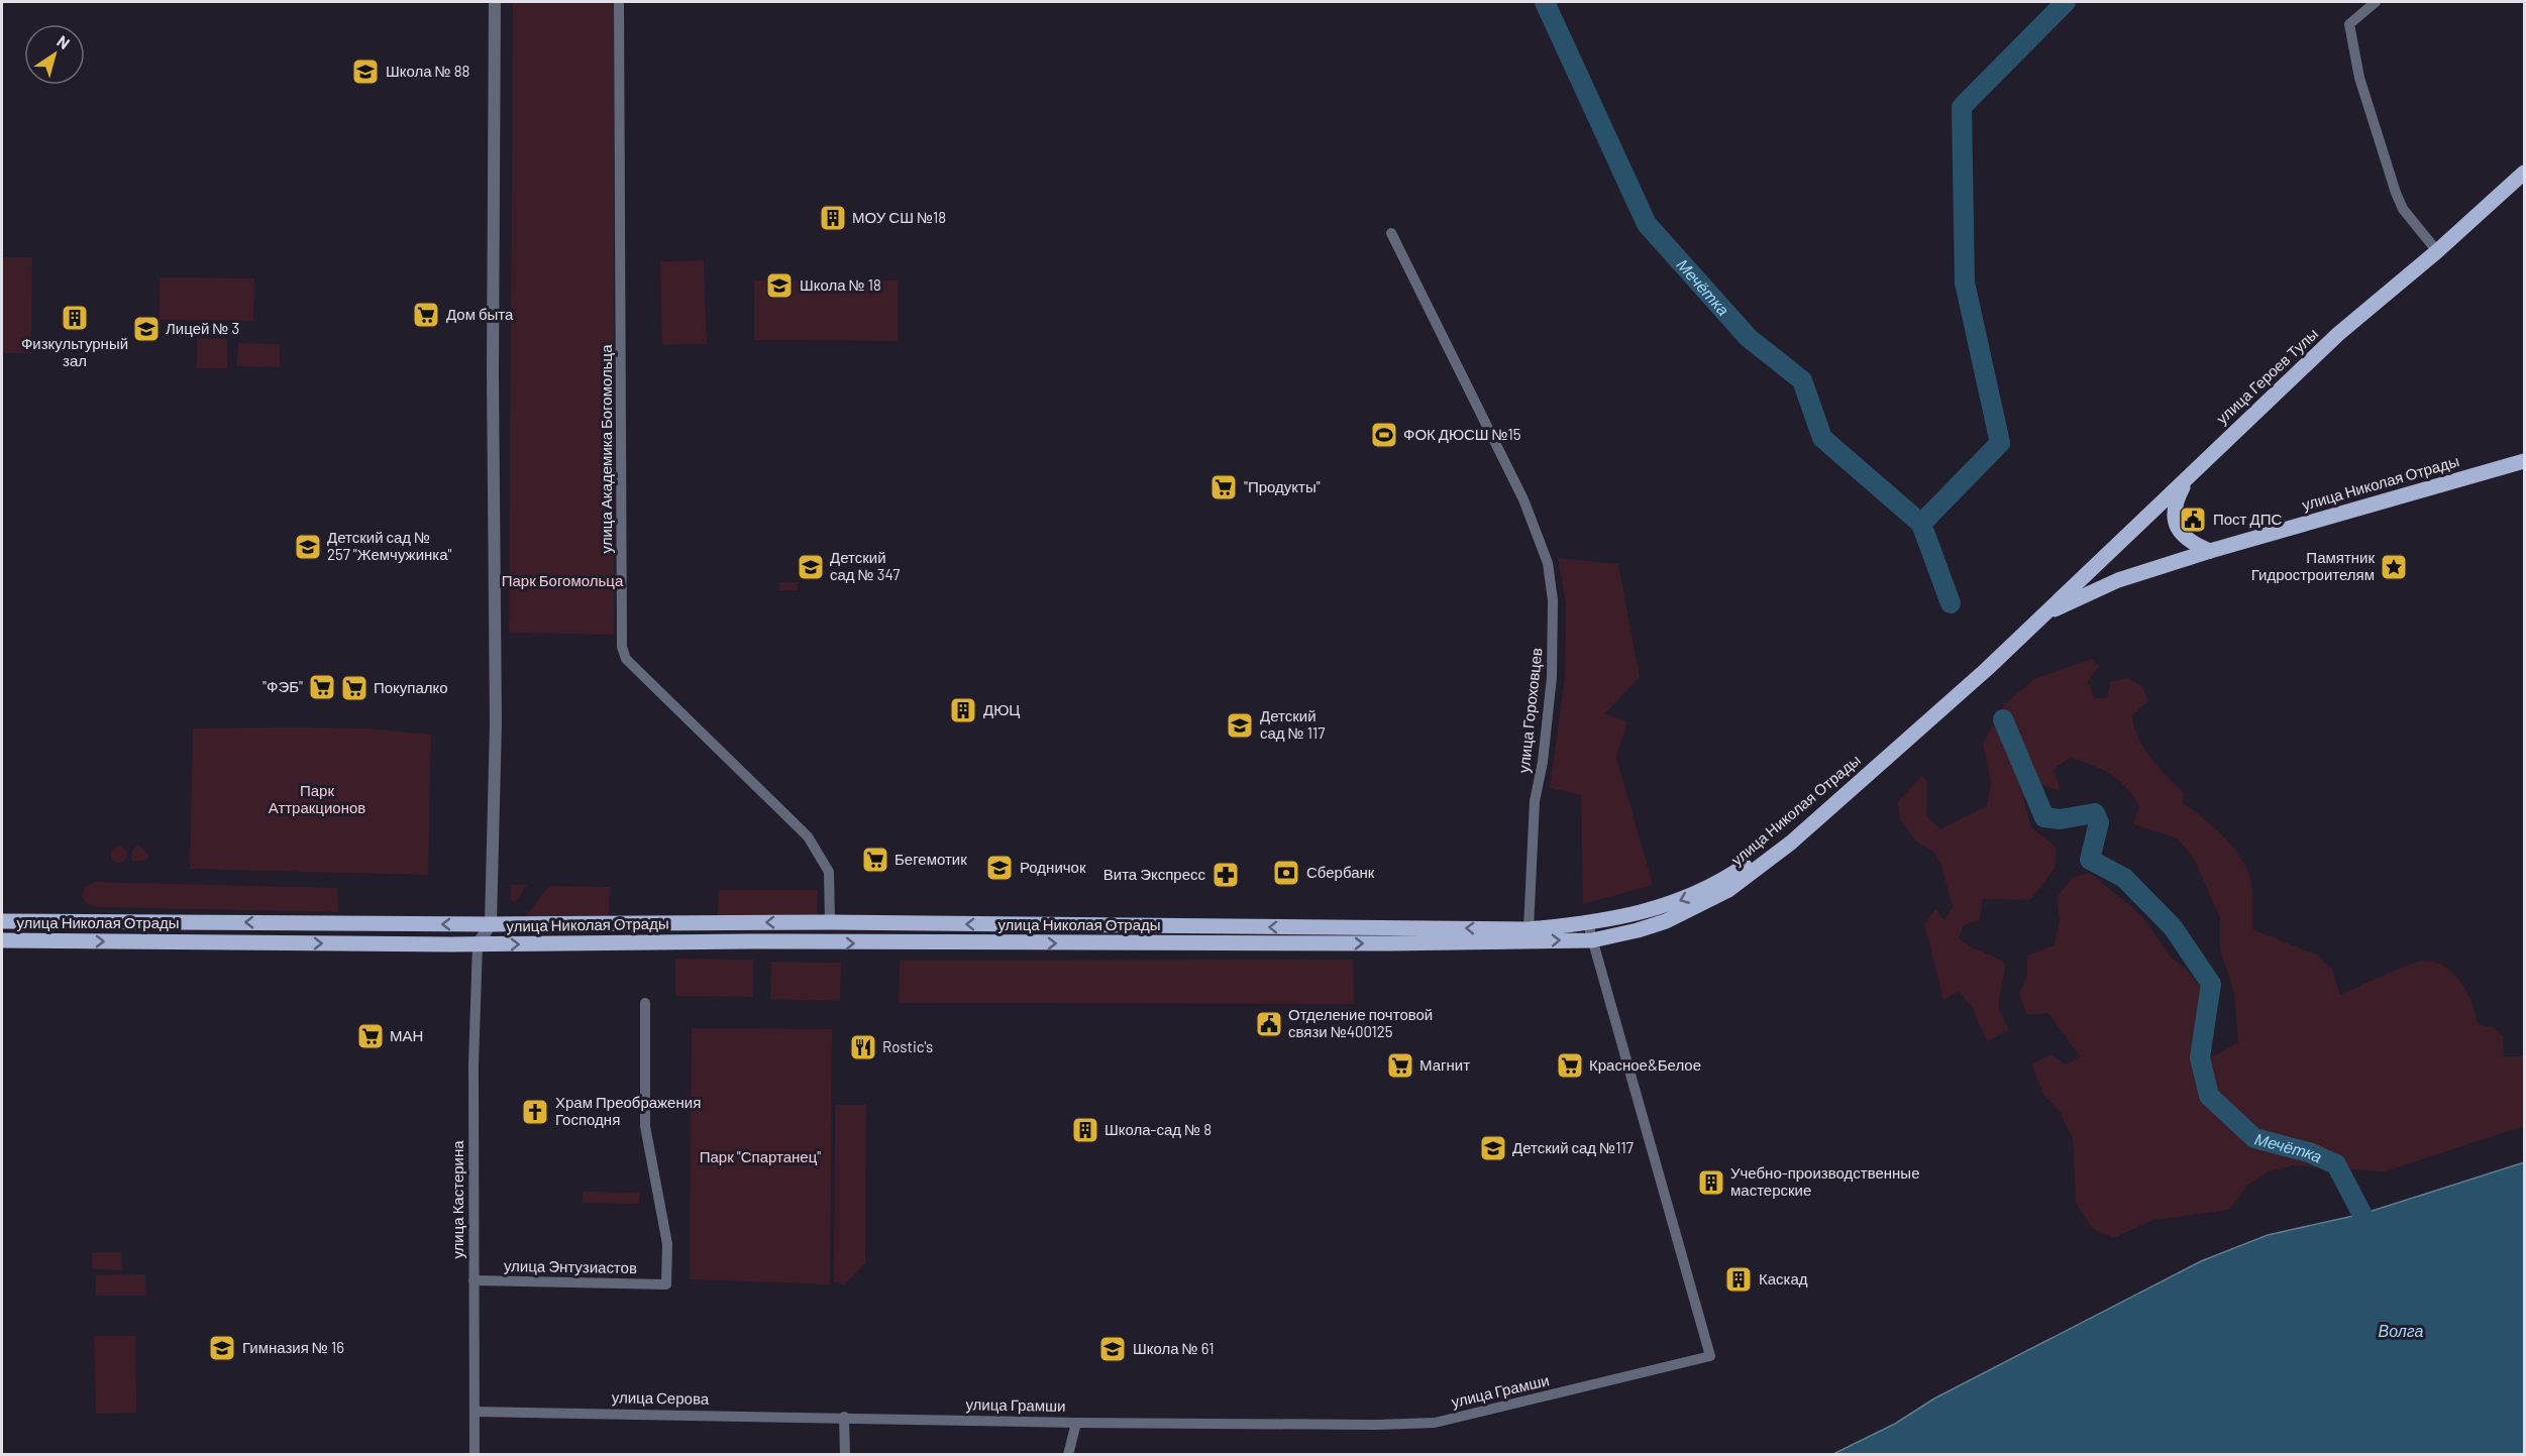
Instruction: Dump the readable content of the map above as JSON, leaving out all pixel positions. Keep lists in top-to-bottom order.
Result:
{
  "streets": {
    "main road": ["улица Героев Тулы", "улица Николая Отрады"],
    "street": [
      "улица Академика Богомольца",
      "улица Гороховцев",
      "улица Кастерина",
      "улица Энтузиастов",
      "улица Грамши",
      "улица Серова"
    ]
  },
  "crossings": [
    ["улица Героев Тулы", "улица Николая Отрады"],
    ["улица Академика Богомольца", "улица Николая Отрады"],
    ["улица Николая Отрады", "улица Гороховцев"],
    ["улица Николая Отрады", "улица Кастерина"],
    ["улица Николая Отрады", "улица Грамши"],
    ["улица Кастерина", "улица Энтузиастов"],
    ["улица Кастерина", "улица Серова"],
    ["улица Грамши", "улица Серова"]
  ],
  "water": ["Мечётка", "Волга"],
  "parks": ["Парк Богомольца", "Парк Аттракционов", "Парк \"Спартанец\""],
  "places": {
    "school or university": [
      "Школа № 88",
      "Школа № 18",
      "Лицей № 3",
      "Детский сад № 257 \"Жемчужинка\"",
      "Детский сад № 347",
      "Детский сад № 117",
      "Родничок",
      "Детский сад №117",
      "Гимназия № 16",
      "Школа № 61"
    ],
    "building": [
      "МОУ СШ №18",
      "Физкультурный зал",
      "ДЮЦ",
      "Школа-сад № 8",
      "Учебно-производственные мастерские",
      "Каскад"
    ],
    "supermarket": [
      "Дом быта",
      "\"Продукты\"",
      "\"ФЭБ\"",
      "Покупалко",
      "Бегемотик",
      "МАН",
      "Магнит",
      "Красное&Белое"
    ],
    "sports": ["ФОК ДЮСШ №15"],
    "public building": ["Пост ДПС", "Отделение почтовой связи №400125"],
    "place": ["Памятник Гидростроителям"],
    "bank": ["Сбербанк"],
    "pharmacy": ["Вита Экспресс"],
    "restaurant": ["Rostic's"],
    "church": ["Храм Преображения Господня"]
  },
  "north": "top right"
}
